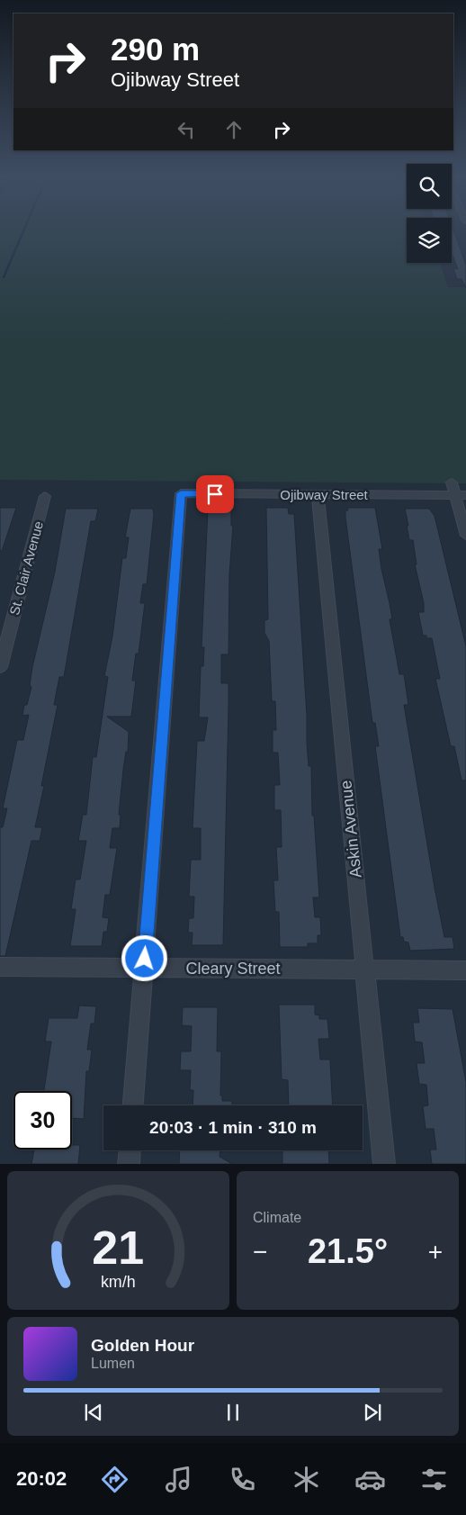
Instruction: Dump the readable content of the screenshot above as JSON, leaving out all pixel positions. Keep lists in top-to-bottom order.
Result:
{
  "streets": {
    "street": [
      "Ojibway Street",
      "St. Clair Avenue",
      "Askin Avenue",
      "Cleary Street"
    ]
  },
  "crossings": [
    ["Ojibway Street", "Askin Avenue"],
    ["Ojibway Street", "Cleary Street"],
    ["Askin Avenue", "Cleary Street"]
  ],
  "page": {
    "turn": ["290 m", "Ojibway Street"],
    "limit": "30",
    "trip": "20:03 · 1 min · 310 m",
    "tile": "Climate",
    "heat": ["−", "21.5°", "+"],
    "song": ["Golden Hour", "Lumen"],
    "tabs": "20:02",
    "gauge": ["21", "km/h"]
  }
}
